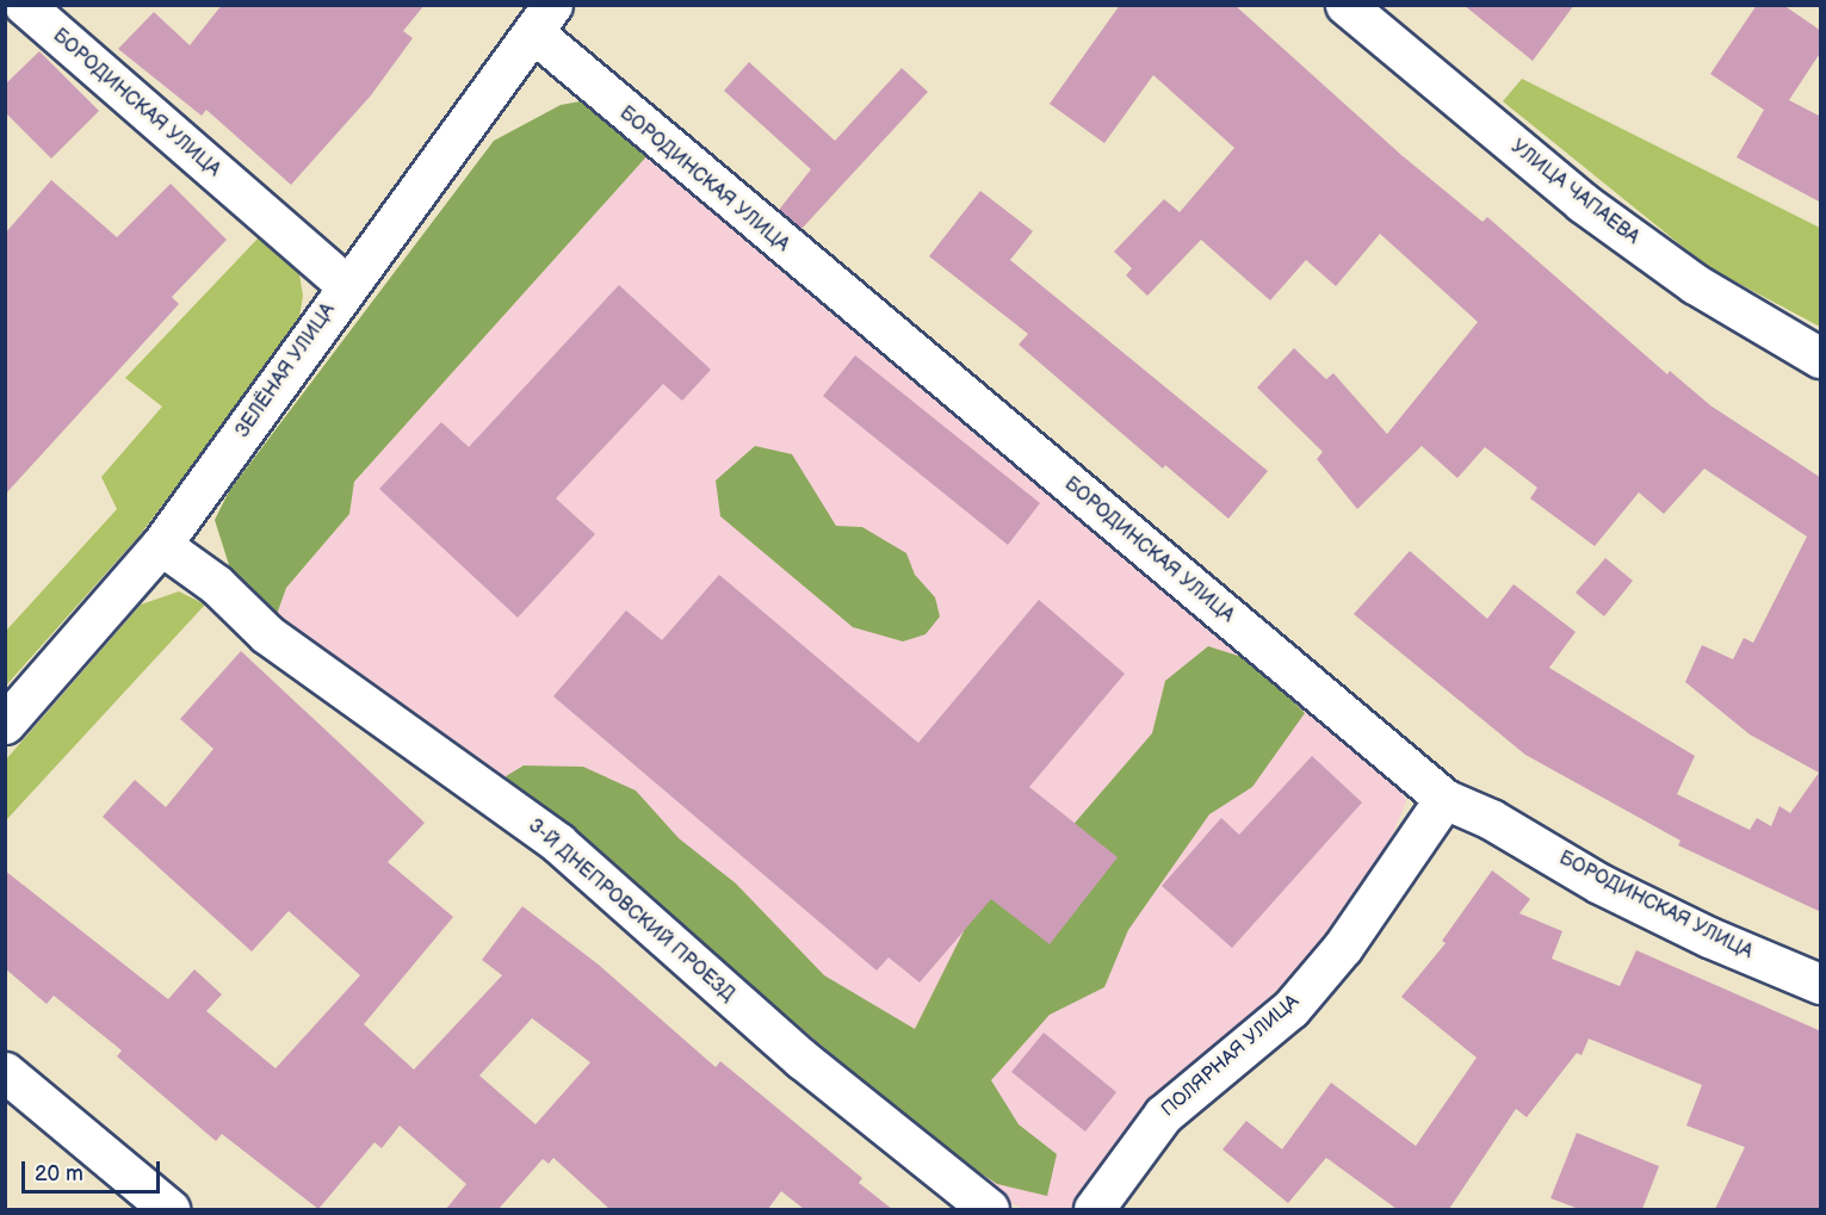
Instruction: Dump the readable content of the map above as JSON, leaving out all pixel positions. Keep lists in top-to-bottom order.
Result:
{
  "streets": {
    "street": [
      "БОРОДИНСКАЯ УЛИЦА",
      "УЛИЦА ЧАПАЕВА",
      "ЗЕЛЁНАЯ УЛИЦА",
      "3-Й ДНЕПРОВСКИЙ ПРОЕЗД",
      "ПОЛЯРНАЯ УЛИЦА"
    ]
  },
  "crossings": [
    ["БОРОДИНСКАЯ УЛИЦА", "ЗЕЛЁНАЯ УЛИЦА"],
    ["БОРОДИНСКАЯ УЛИЦА", "ПОЛЯРНАЯ УЛИЦА"],
    ["ЗЕЛЁНАЯ УЛИЦА", "3-Й ДНЕПРОВСКИЙ ПРОЕЗД"]
  ],
  "scale_bar": "20 m"
}
